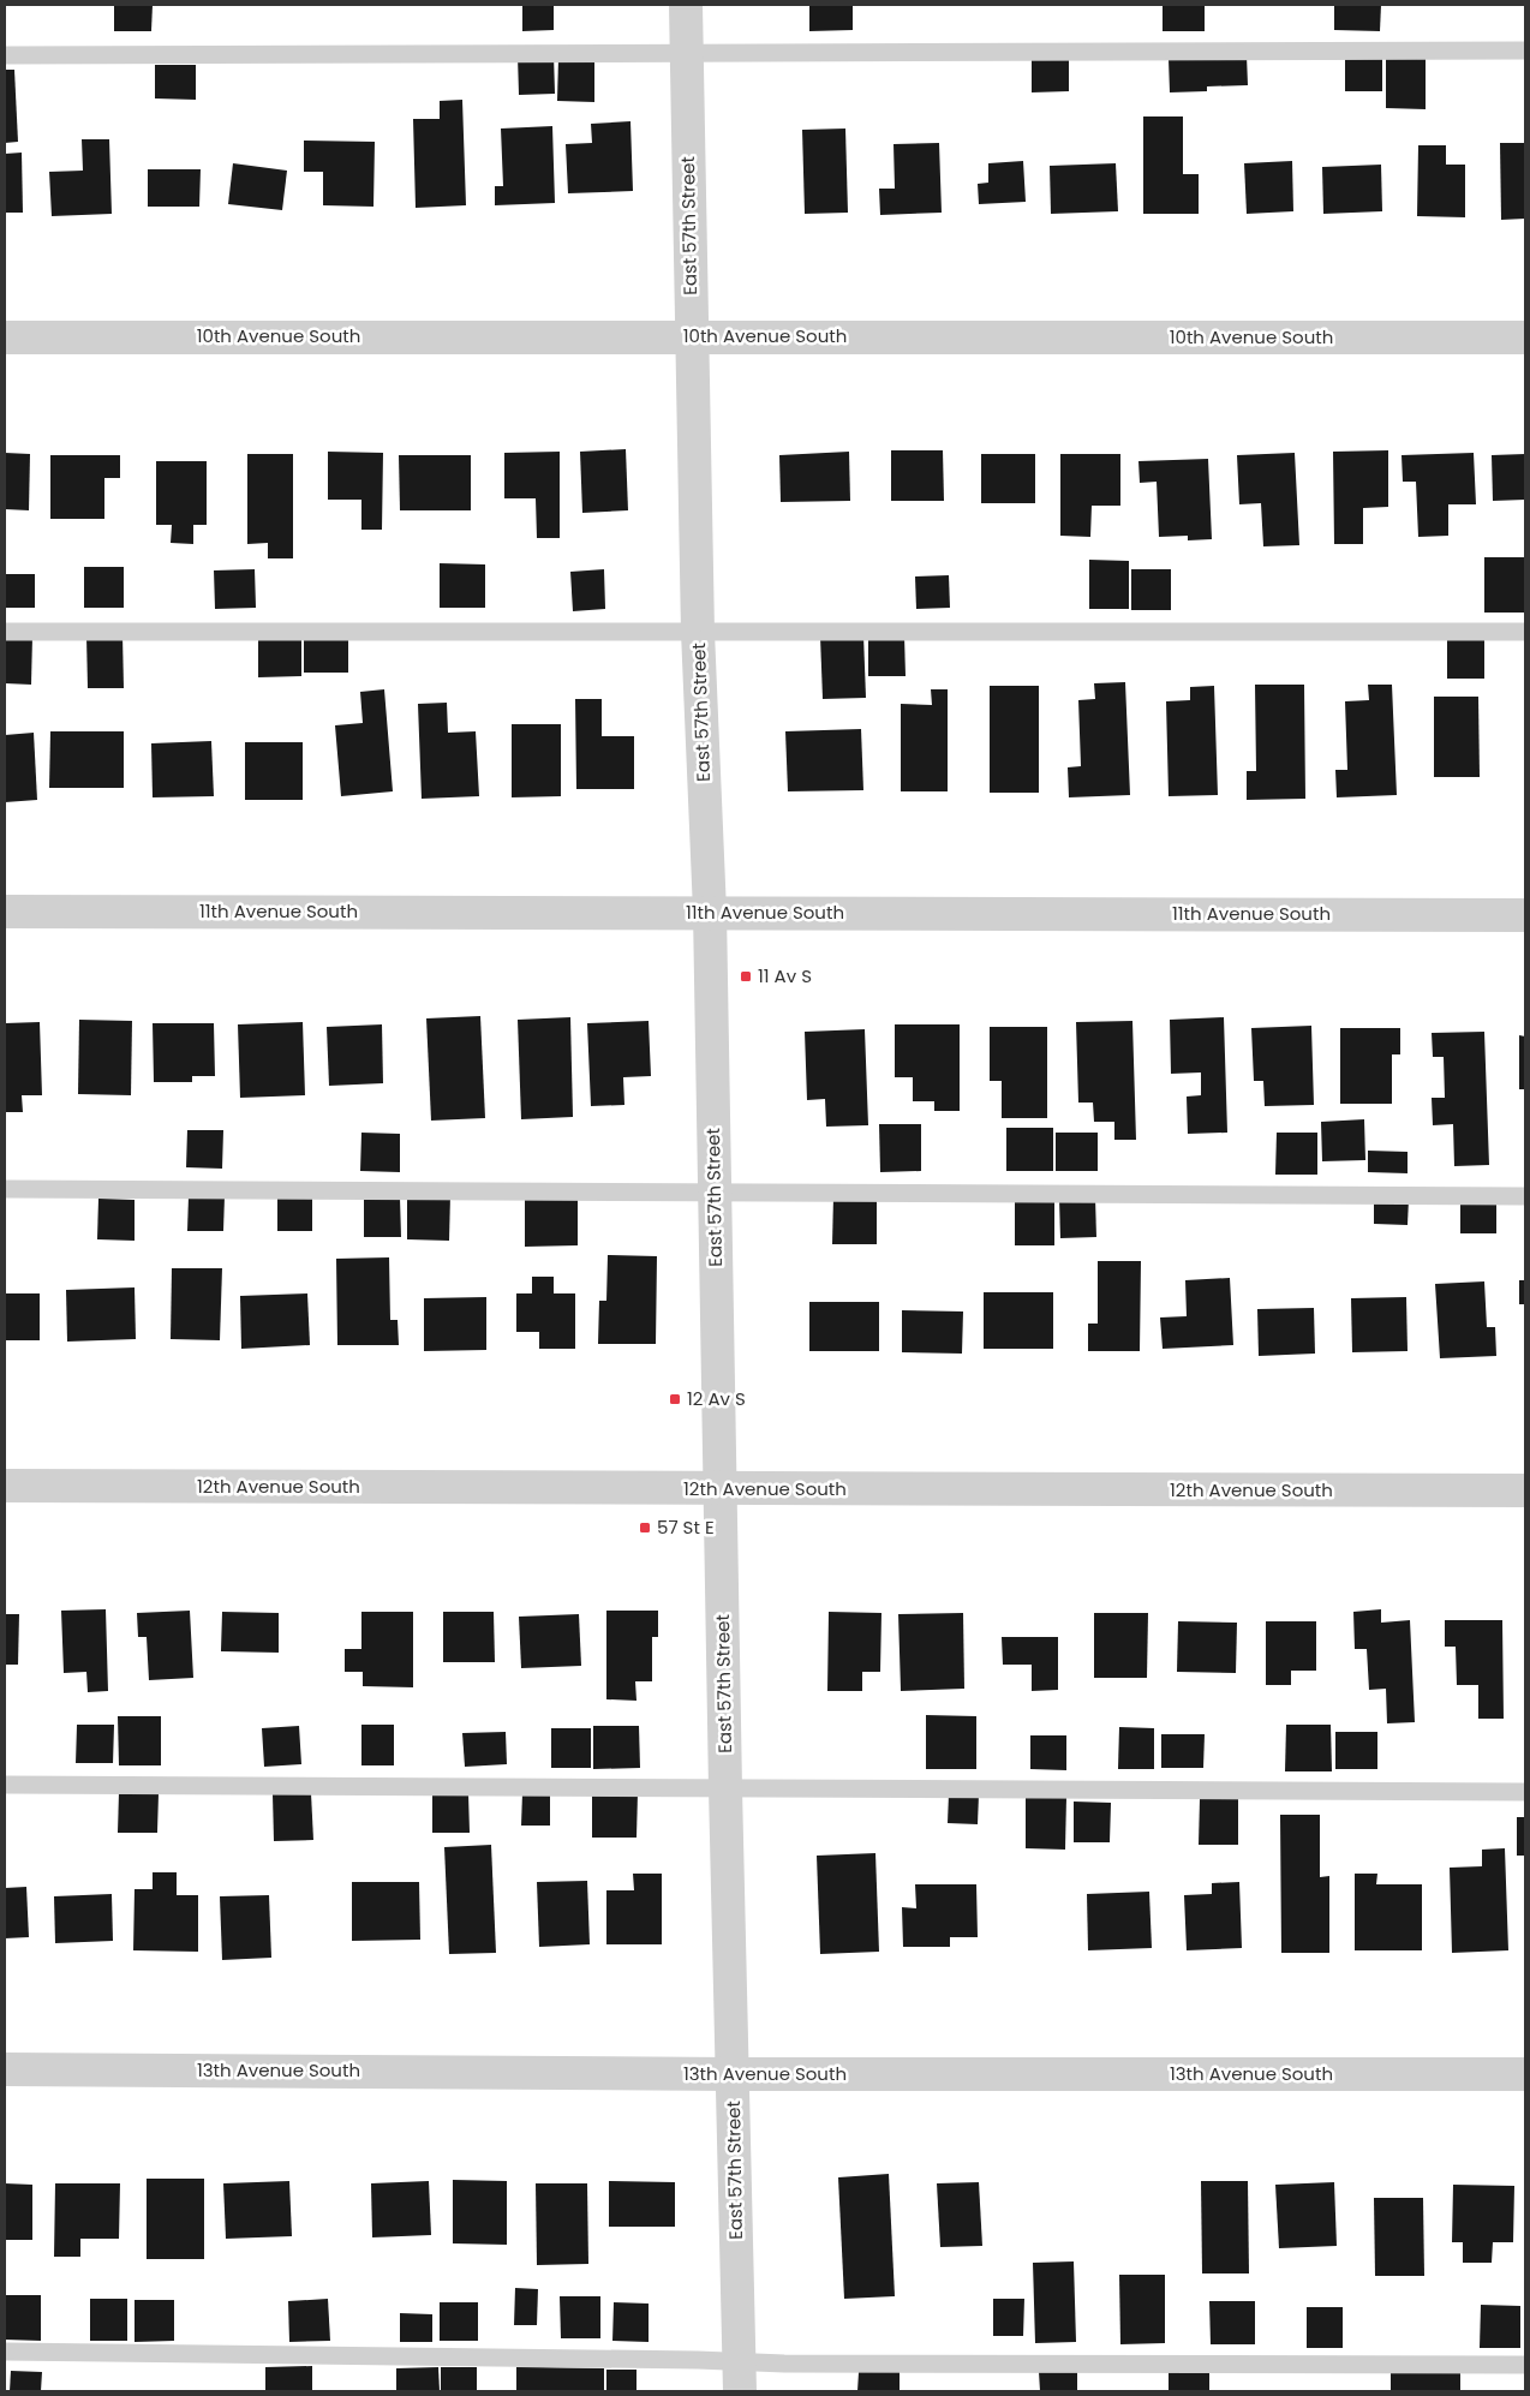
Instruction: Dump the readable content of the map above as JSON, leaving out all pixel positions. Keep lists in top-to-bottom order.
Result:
{
  "streets": {
    "street": [
      "East 57th Street",
      "10th Avenue South",
      "11th Avenue South",
      "12th Avenue South",
      "13th Avenue South"
    ]
  },
  "crossings": [
    ["East 57th Street", "10th Avenue South"],
    ["East 57th Street", "11th Avenue South"],
    ["East 57th Street", "12th Avenue South"],
    ["East 57th Street", "13th Avenue South"]
  ],
  "places": {
    "transit": ["11 Av S", "12 Av S", "57 St E"]
  }
}
